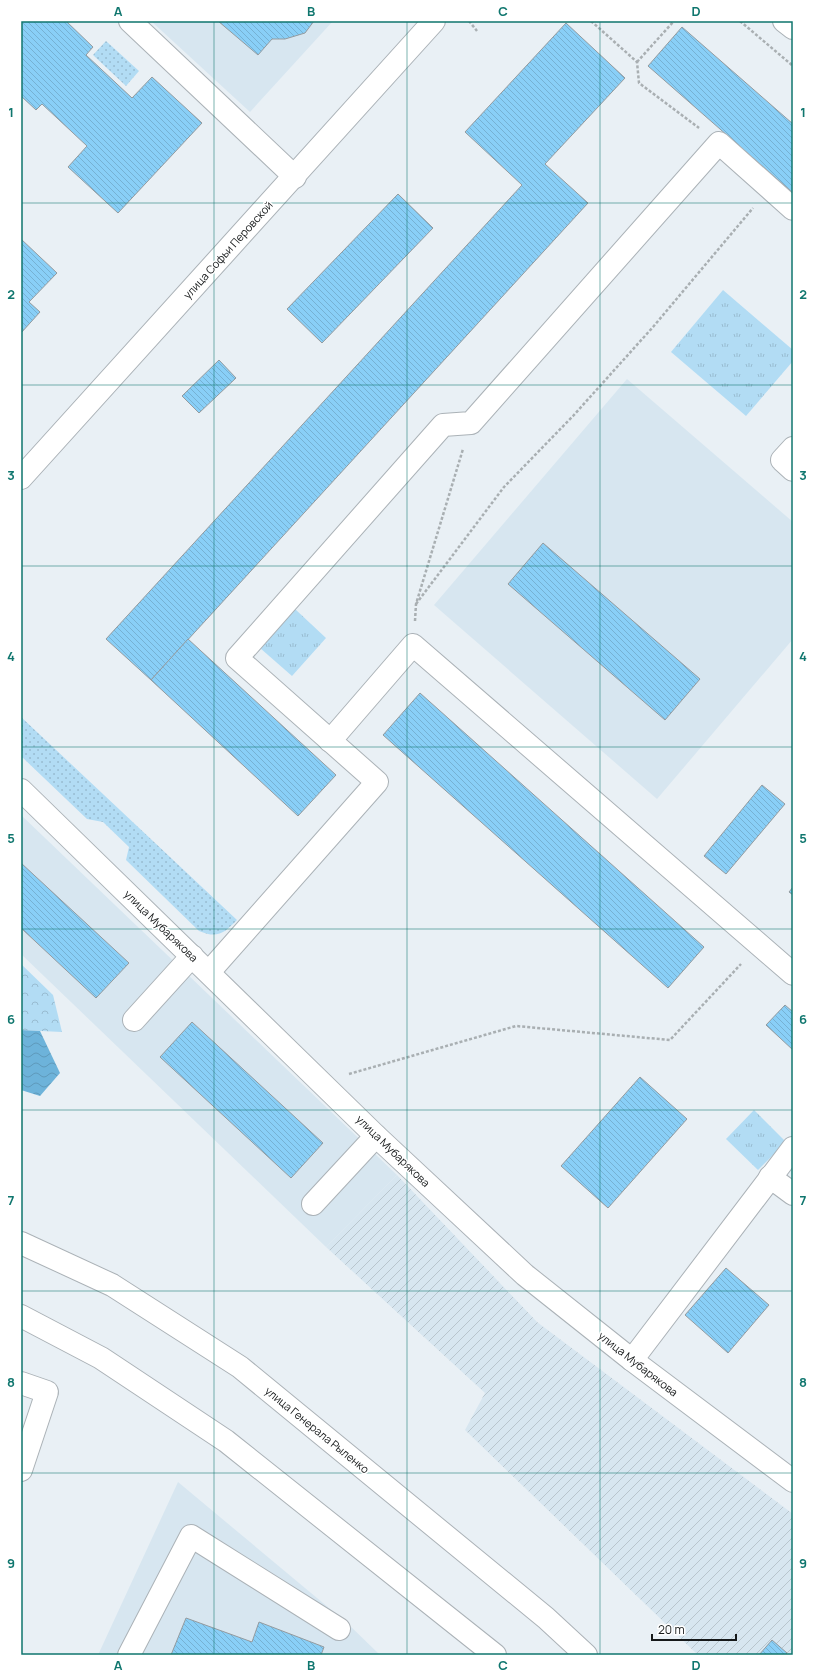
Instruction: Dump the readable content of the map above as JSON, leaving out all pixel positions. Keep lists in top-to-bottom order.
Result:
{
  "streets": {
    "street": ["улица Софьи Перовской", "улица Мубарякова", "улица Генерала Рыленко"]
  },
  "scale_bar": "20 m",
  "grid": {
    "columns": [
      "A",
      "B",
      "C",
      "D"
    ],
    "rows": [
      "1",
      "2",
      "3",
      "4",
      "5",
      "6",
      "7",
      "8",
      "9"
    ]
  }
}
